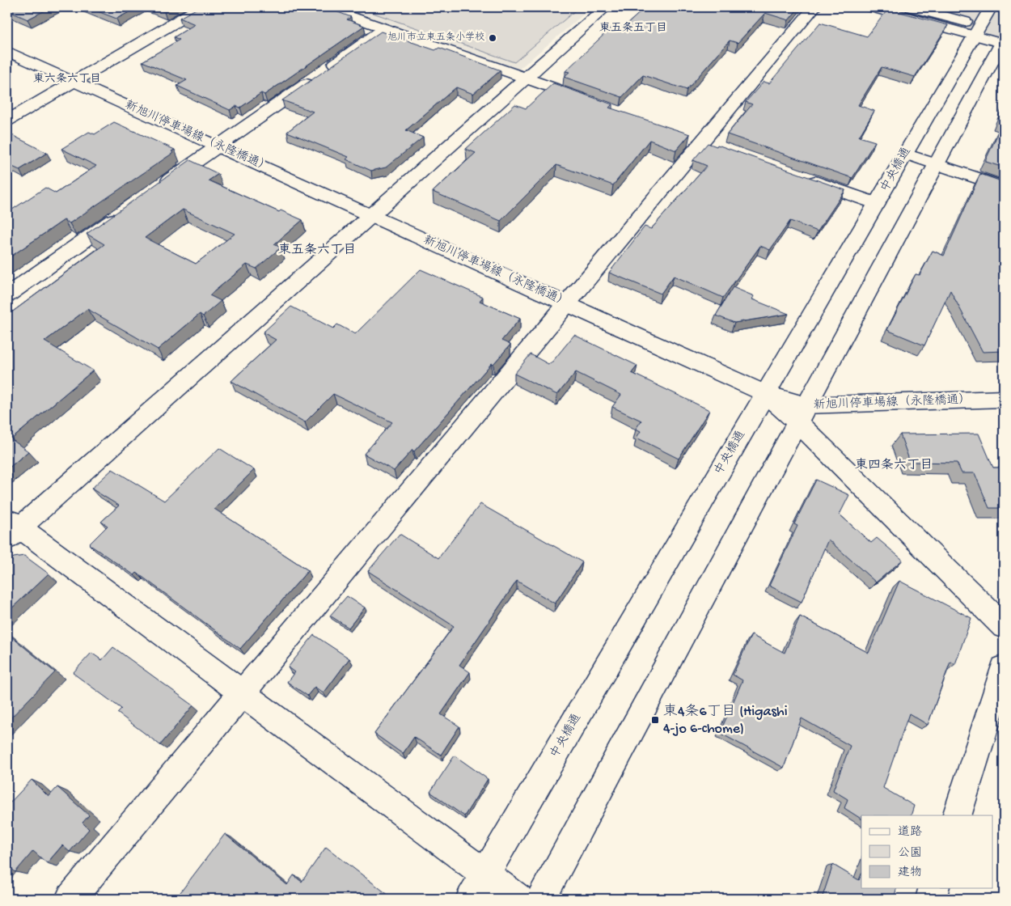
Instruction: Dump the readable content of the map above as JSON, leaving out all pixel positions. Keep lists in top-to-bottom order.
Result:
{
  "streets": {
    "street": ["新旭川停車場線（永隆橋通）", "中央橋通"]
  },
  "crossings": [
    ["新旭川停車場線（永隆橋通）", "中央橋通"]
  ],
  "districts": [
    "東五条五丁目",
    "東六条六丁目",
    "東五条六丁目",
    "東四条六丁目"
  ],
  "places": {
    "other": ["旭川市立東五条小学校"],
    "transit": ["東4条6丁目 (Higashi 4-jo 6-chome)"]
  },
  "legend": ["道路", "公園", "建物"]
}
